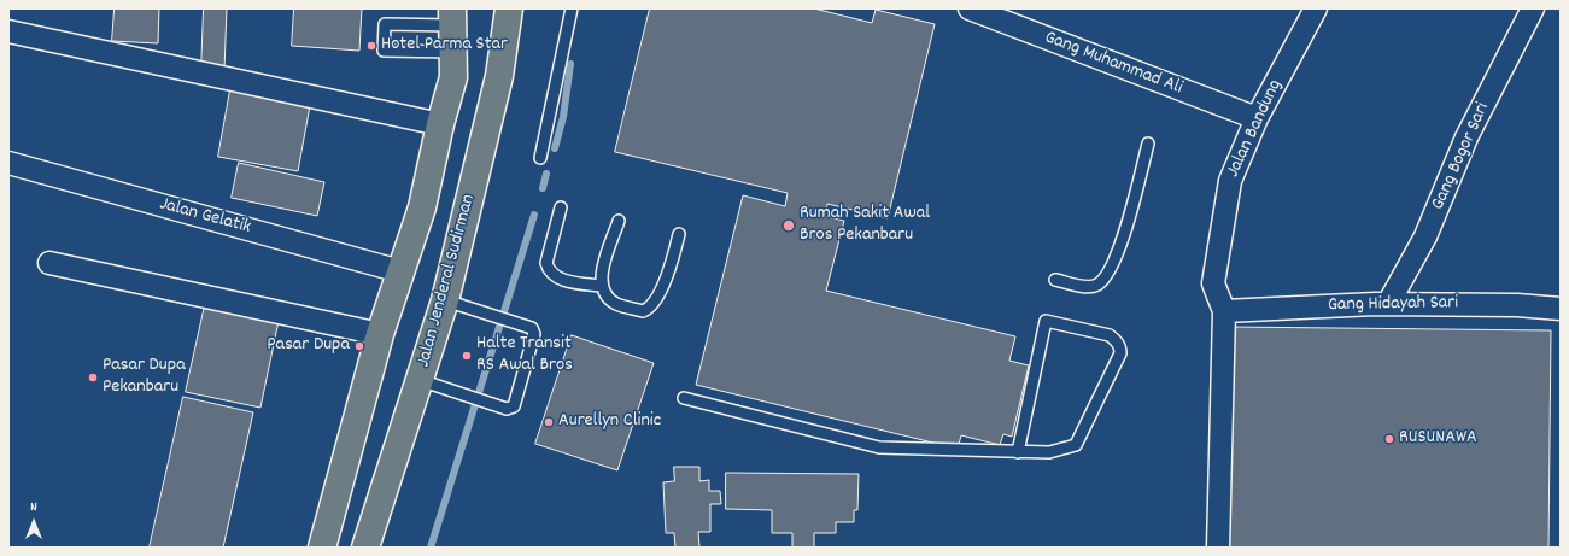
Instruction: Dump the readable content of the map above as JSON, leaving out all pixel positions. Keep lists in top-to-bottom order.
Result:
{
  "streets": {
    "main road": ["Jalan Jenderal Sudirman"],
    "street": [
      "Gang Muhammad Ali",
      "Jalan Bandung",
      "Gang Bogor Sari",
      "Jalan Gelatik",
      "Gang Hidayah Sari"
    ]
  },
  "crossings": [
    ["Gang Muhammad Ali", "Jalan Bandung"],
    ["Jalan Bandung", "Gang Hidayah Sari"],
    ["Gang Bogor Sari", "Gang Hidayah Sari"]
  ],
  "places": [
    "Hotel Parma Star",
    "Rumah Sakit Awal Bros Pekanbaru",
    "Pasar Dupa",
    "Halte Transit RS Awal Bros",
    "Pasar Dupa Pekanbaru",
    "Aurellyn Clinic",
    "RUSUNAWA"
  ],
  "north": "top"
}
